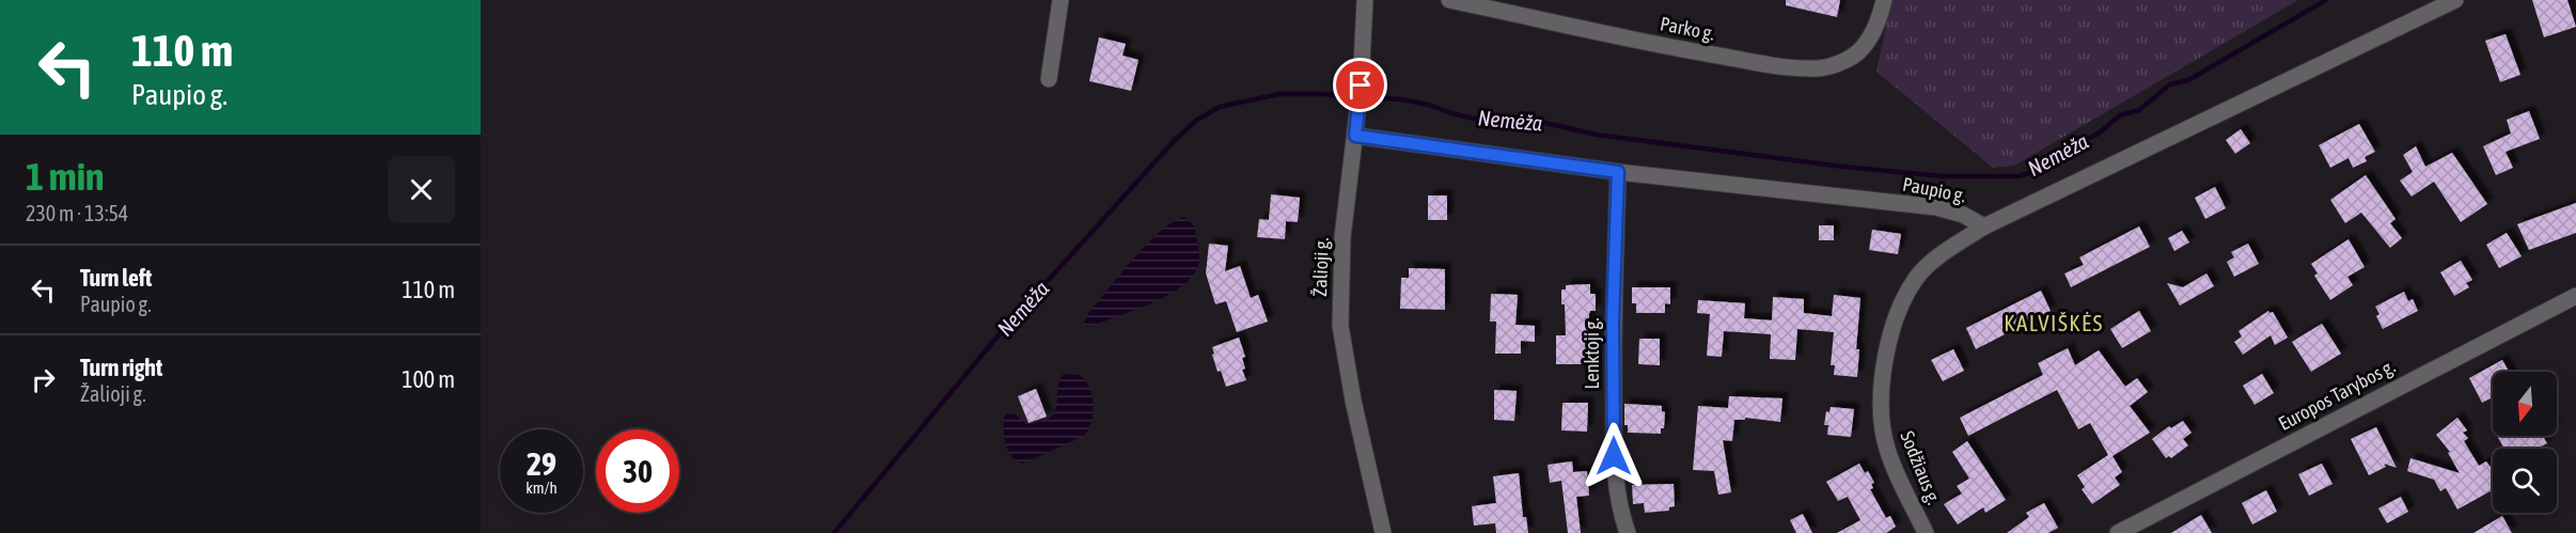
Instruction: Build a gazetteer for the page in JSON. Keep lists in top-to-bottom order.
{
  "streets": {
    "street": [
      "Parko g.",
      "Paupio g.",
      "Žalioji g.",
      "Lenktoji g.",
      "Europos Tarybos g.",
      "Sodžiaus g."
    ]
  },
  "crossings": [
    ["Paupio g.", "Žalioji g."],
    ["Paupio g.", "Lenktoji g."],
    ["Paupio g.", "Sodžiaus g."]
  ],
  "districts": ["KALVIŠKĖS"],
  "water": ["Nemėža"],
  "north": "bottom",
  "page": {
    "turn": ["110 m", "Paupio g."],
    "heading": ["1 min", "230 m · 13:54"],
    "list": [
      {
        "name": "Turn left",
        "note": "Paupio g.",
        "value": "110 m"
      },
      {
        "name": "Turn right",
        "note": "Žalioji g.",
        "value": "100 m"
      }
    ],
    "speed": "29 km/h",
    "limit": "30"
  }
}
